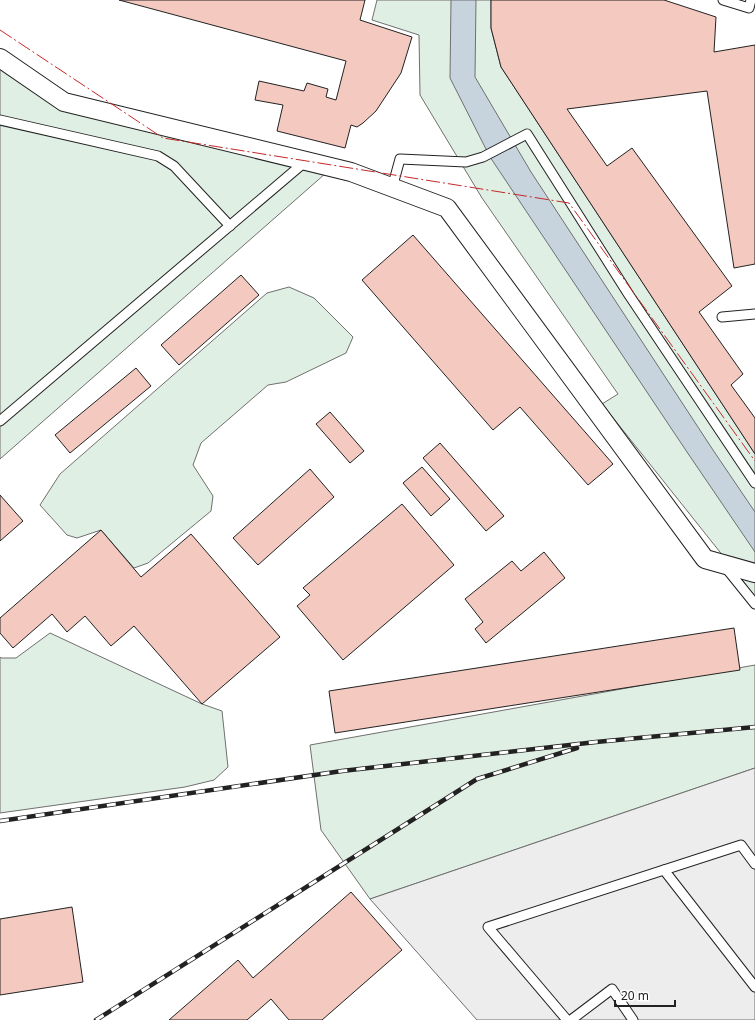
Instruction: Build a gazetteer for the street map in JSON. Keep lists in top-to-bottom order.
{
  "scale_bar": "20 m"
}
